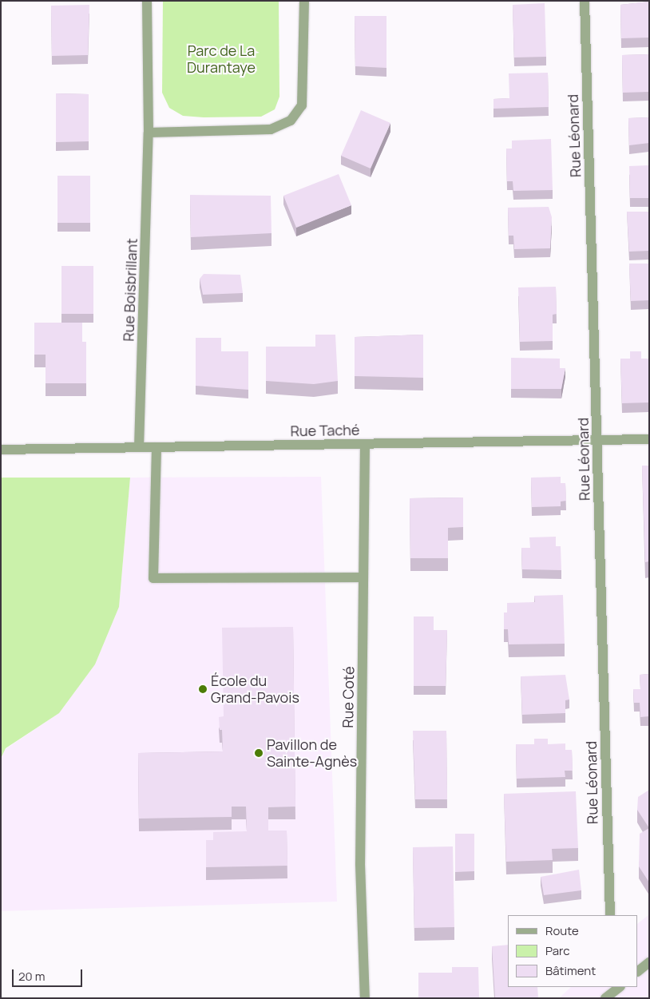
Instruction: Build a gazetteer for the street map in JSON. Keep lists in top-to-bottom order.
{
  "streets": {
    "street": [
      "Rue Léonard",
      "Rue Boisbrillant",
      "Rue Taché",
      "Rue Coté"
    ]
  },
  "crossings": [
    ["Rue Léonard", "Rue Taché"],
    ["Rue Boisbrillant", "Rue Taché"],
    ["Rue Taché", "Rue Coté"]
  ],
  "parks": ["Parc de La Durantaye"],
  "places": ["École du Grand-Pavois", "Pavillon de Sainte-Agnès"],
  "legend": ["Route", "Parc", "Bâtiment"],
  "scale_bar": "20 m"
}
